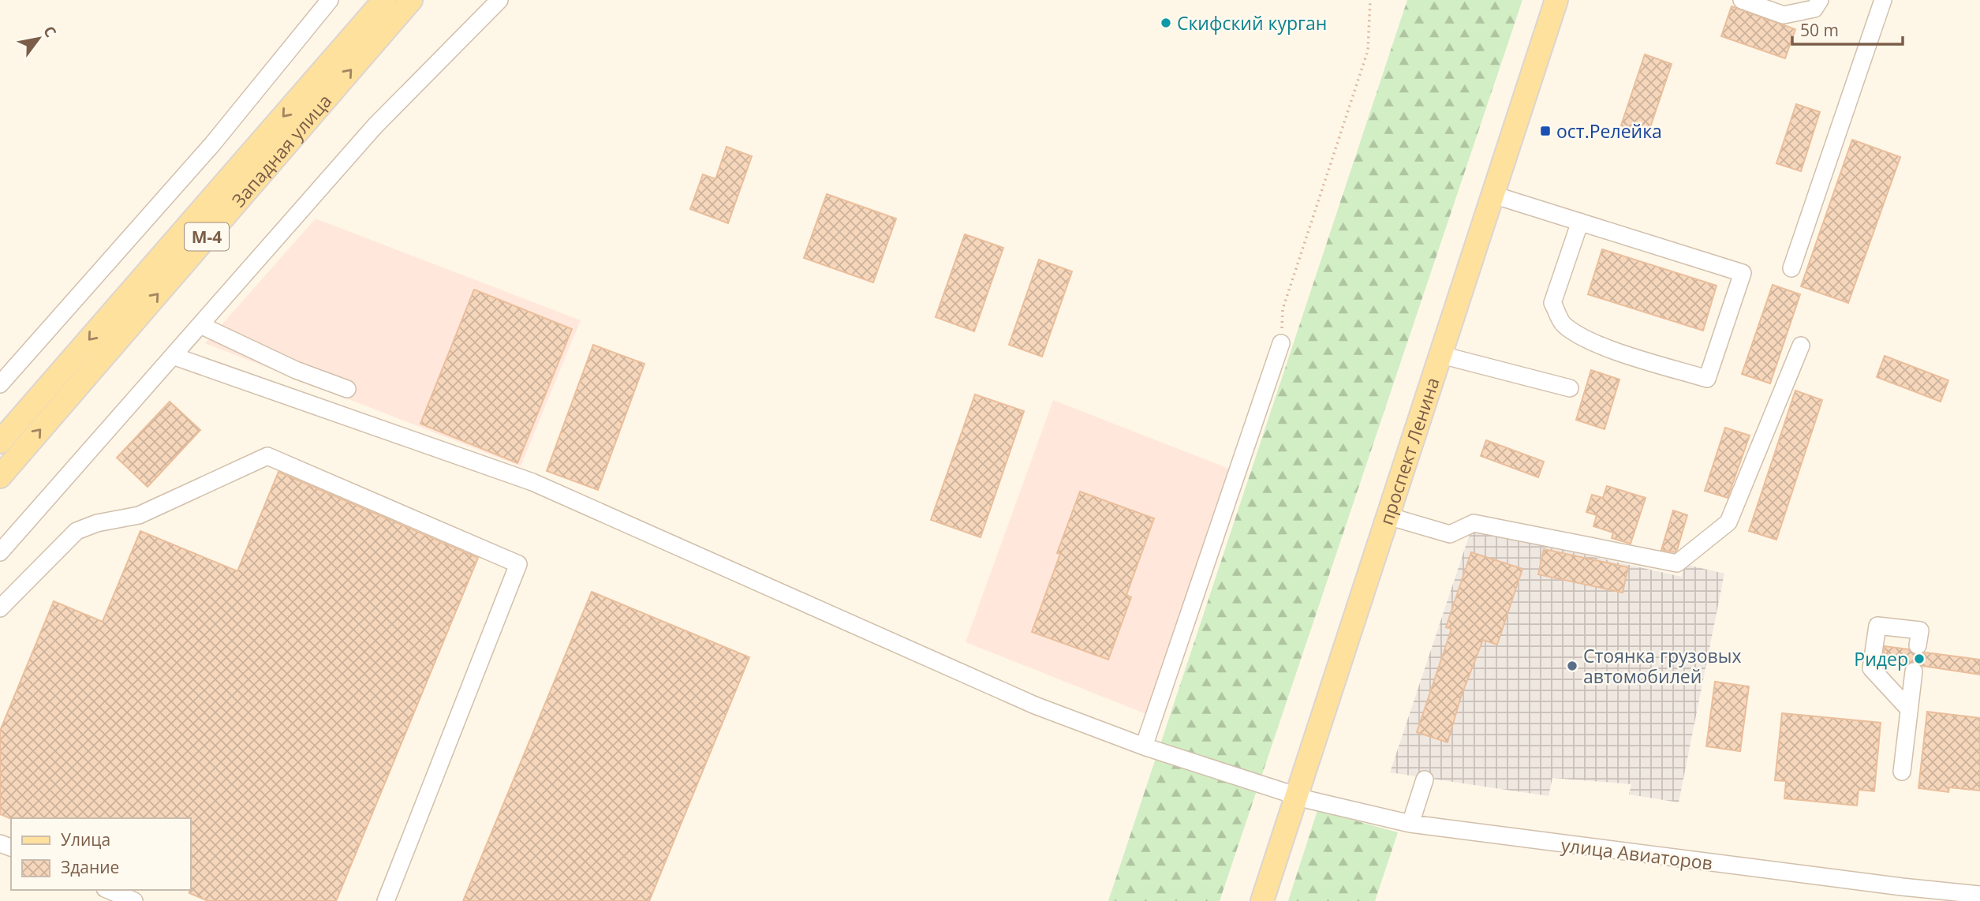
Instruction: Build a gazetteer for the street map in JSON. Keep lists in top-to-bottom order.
{
  "streets": {
    "main road": ["Западная улица", "М-4", "проспект Ленина"],
    "street": ["улица Авиаторов"]
  },
  "crossings": [
    ["проспект Ленина", "улица Авиаторов"]
  ],
  "places": {
    "other": ["Скифский курган", "Ридер", "Стоянка грузовых автомобилей"],
    "transit": ["ост.Релейка"]
  },
  "legend": ["Улица", "Здание"],
  "scale_bar": "50 m",
  "north": "top right"
}
